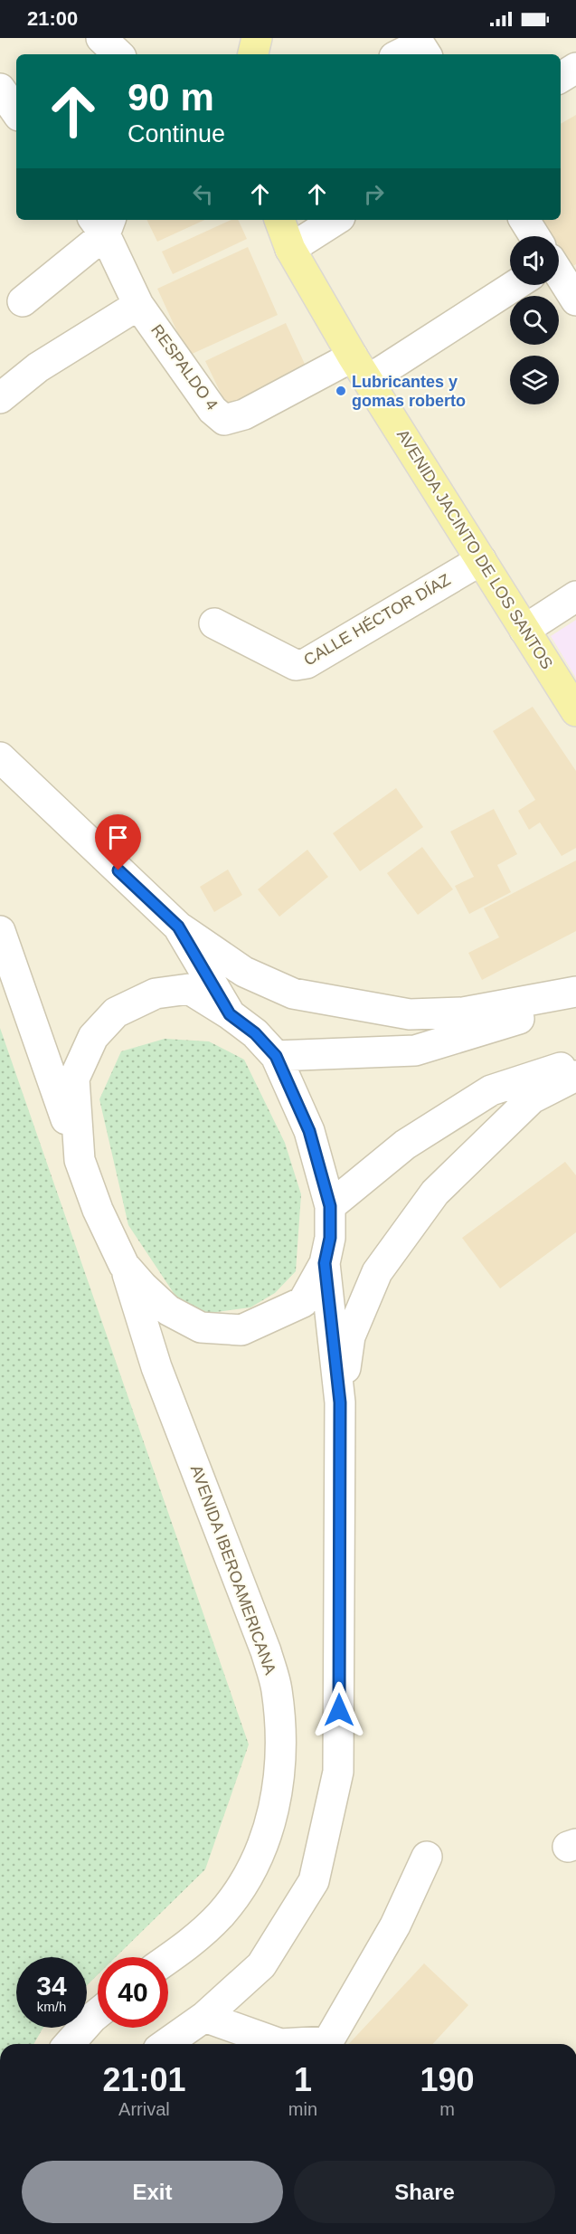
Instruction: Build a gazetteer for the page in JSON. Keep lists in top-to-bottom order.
{
  "streets": {
    "main road": ["AVENIDA JACINTO DE LOS SANTOS"],
    "street": ["RESPALDO 4", "CALLE HÉCTOR DÍAZ", "AVENIDA IBEROAMERICANA"]
  },
  "crossings": [
    ["RESPALDO 4", "AVENIDA JACINTO DE LOS SANTOS"],
    ["AVENIDA JACINTO DE LOS SANTOS", "CALLE HÉCTOR DÍAZ"]
  ],
  "places": ["Lubricantes y gomas roberto"],
  "page": {
    "status": "21:00",
    "turn": ["90 m", "Continue"],
    "speed": "34 km/h",
    "limit": "40",
    "eta": [
      "21:01",
      "Arrival",
      "1",
      "min",
      "190",
      "m"
    ],
    "buttons": ["Exit", "Share"]
  }
}
